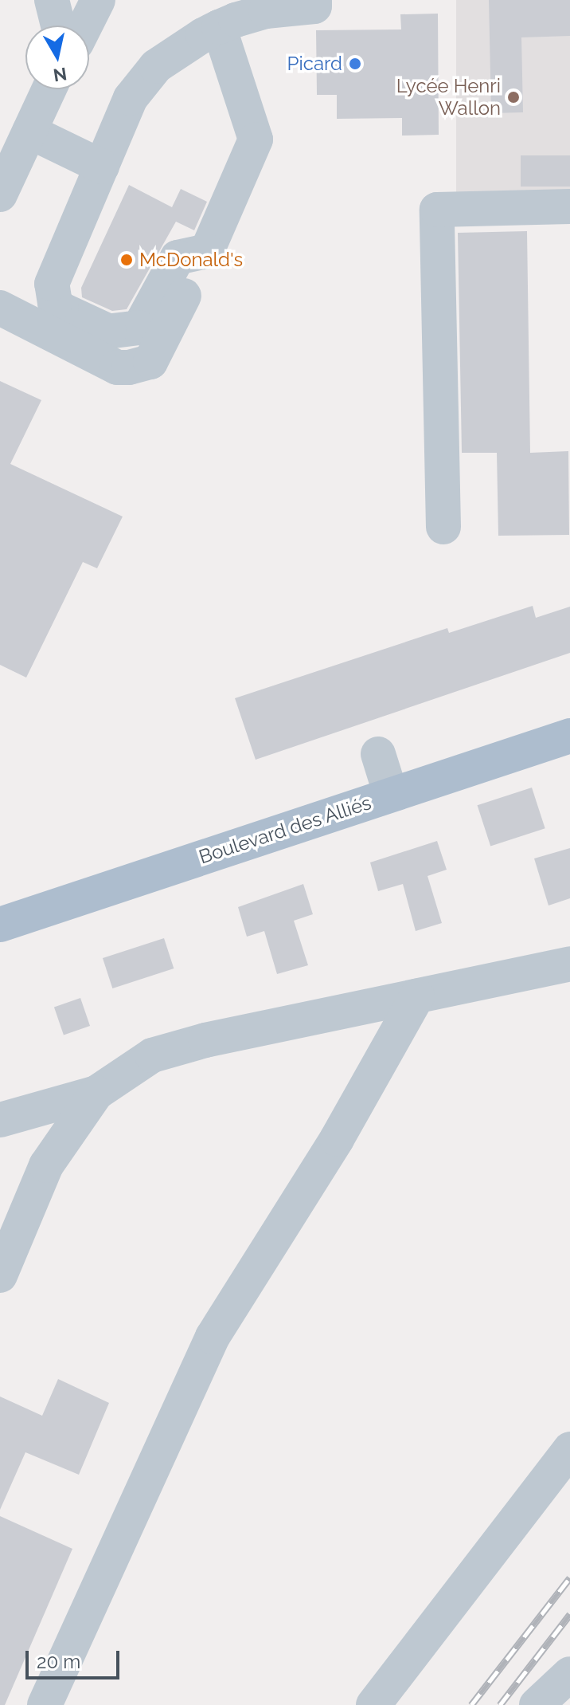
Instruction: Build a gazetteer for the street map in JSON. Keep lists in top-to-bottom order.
{
  "streets": {
    "main road": ["Boulevard des Alliés"]
  },
  "places": ["Picard", "Lycée Henri Wallon", "McDonald's"],
  "scale_bar": "20 m",
  "north": "bottom"
}
